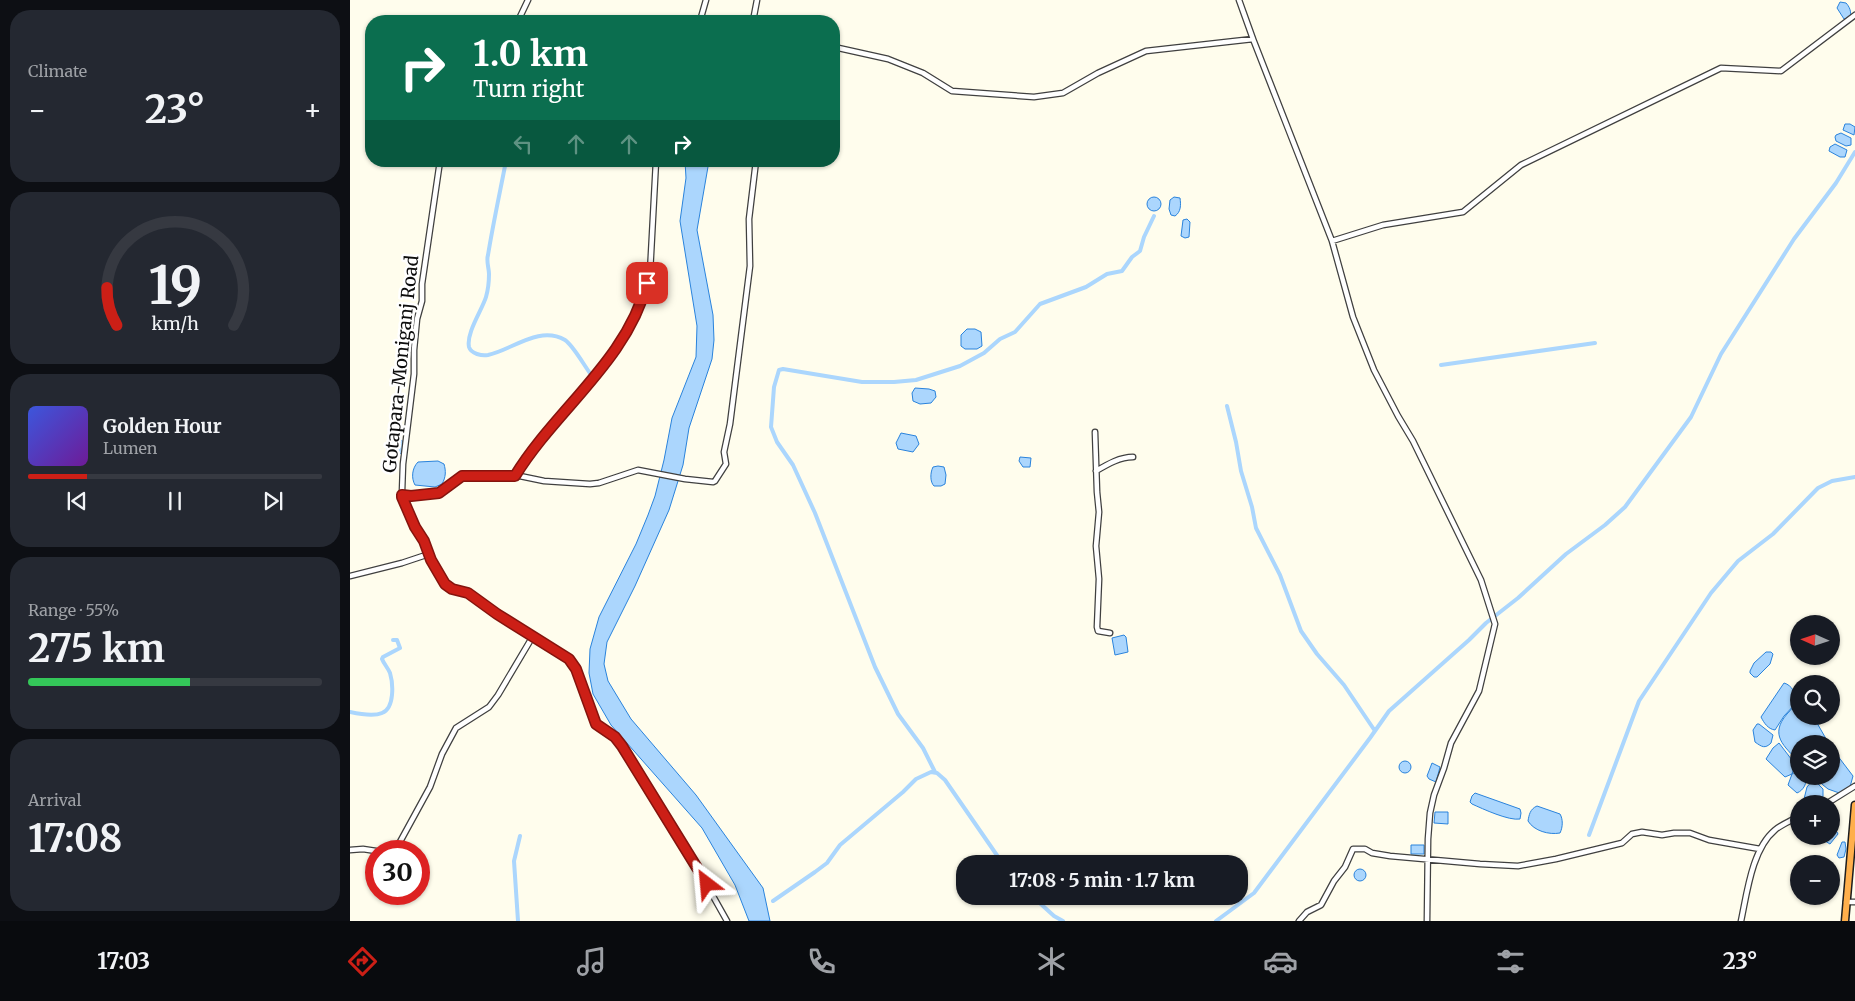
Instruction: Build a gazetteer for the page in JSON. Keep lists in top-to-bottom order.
{
  "streets": {
    "street": ["Gotapara-Moniganj Road"]
  },
  "north": "left",
  "page": {
    "tile": [
      "Climate",
      ["Range · 55%", "275 km"],
      ["Arrival", "17:08"]
    ],
    "turn": ["1.0 km", "Turn right"],
    "heat": ["−", "23°", "+"],
    "song": ["Golden Hour", "Lumen"],
    "map_buttons": ["+", "−"],
    "limit": "30",
    "trip": "17:08 · 5 min · 1.7 km",
    "tabs": ["17:03", "23°"],
    "gauge": ["19", "km/h"]
  }
}
